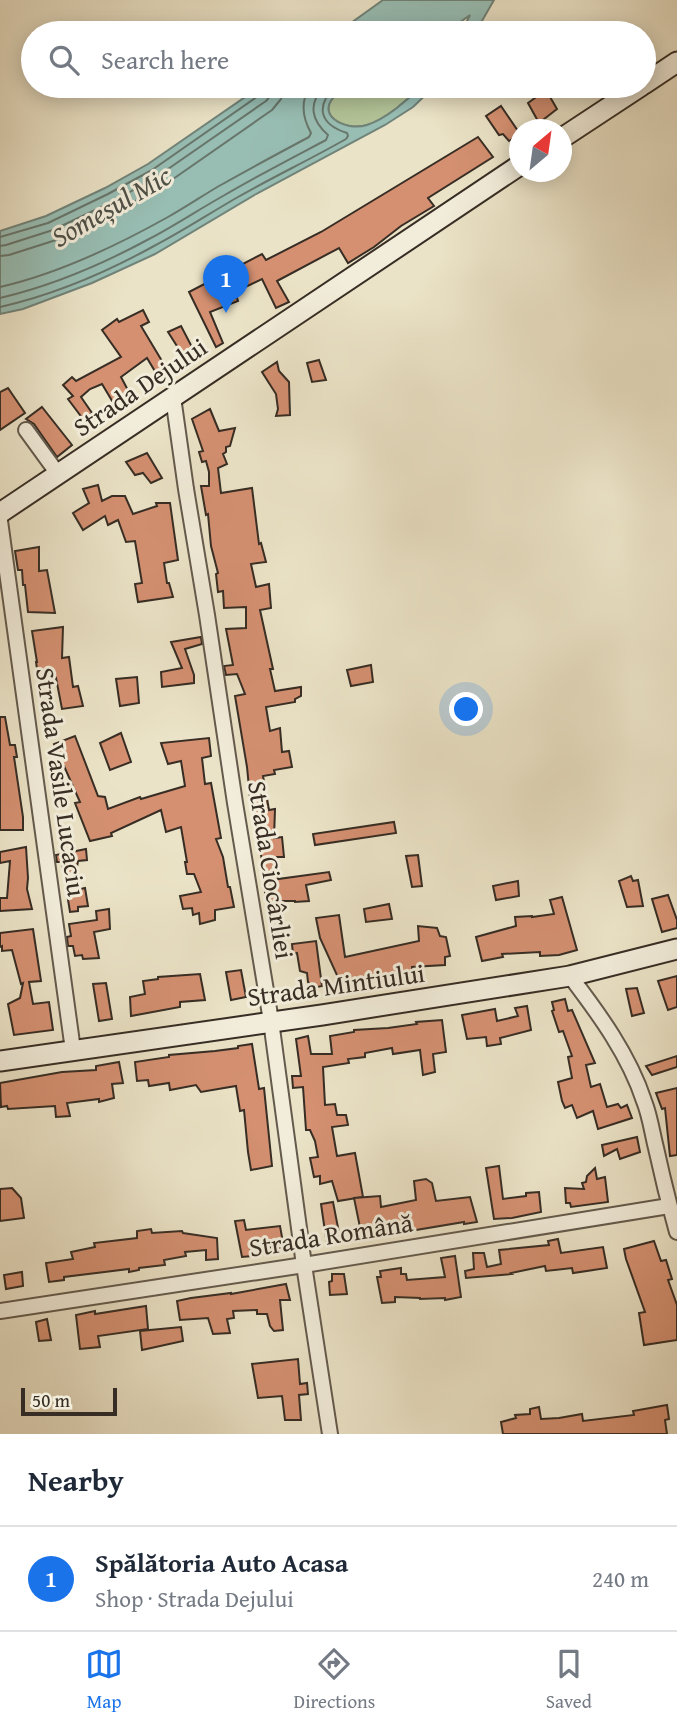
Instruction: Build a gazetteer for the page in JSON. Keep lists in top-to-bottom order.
{
  "streets": {
    "main road": ["Strada Dejului", "Strada Mintiului"],
    "street": ["Strada Vasile Lucaciu", "Strada Ciocârliei", "Strada Română"]
  },
  "crossings": [
    ["Strada Dejului", "Strada Ciocârliei"],
    ["Strada Vasile Lucaciu", "Strada Mintiului"],
    ["Strada Ciocârliei", "Strada Mintiului"],
    ["Strada Ciocârliei", "Strada Română"]
  ],
  "water": ["Someșul Mic"],
  "scale_bar": "50 m",
  "north": "top right",
  "page": {
    "search": "Search here",
    "pins": "1",
    "scale": "50 m",
    "heading": "Nearby",
    "list": [
      {
        "mark": "1",
        "name": "Spălătoria Auto Acasa",
        "note": "Shop · Strada Dejului",
        "value": "240 m"
      }
    ],
    "nav": ["Map", "Directions", "Saved"]
  }
}
